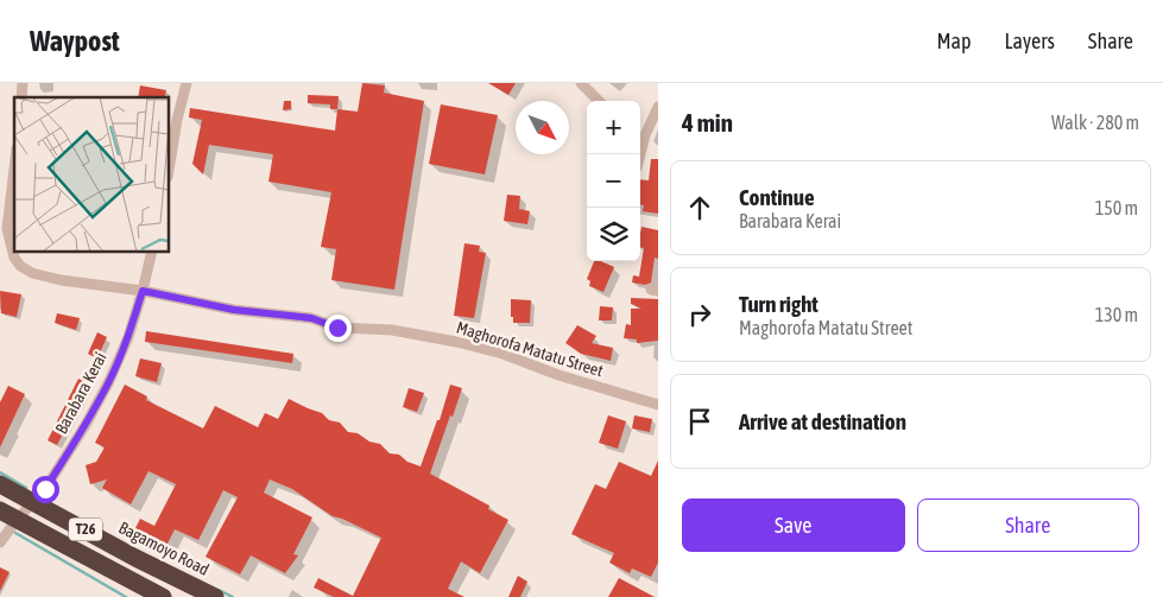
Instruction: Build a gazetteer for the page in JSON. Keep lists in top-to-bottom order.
{
  "streets": {
    "highway": ["T26", "Bagamoyo Road"],
    "street": ["Maghorofa Matatu Street", "Barabara Kerai"]
  },
  "crossings": [
    ["Maghorofa Matatu Street", "Barabara Kerai"],
    ["Barabara Kerai", "T26"],
    ["Barabara Kerai", "Bagamoyo Road"]
  ],
  "north": "bottom right",
  "page": {
    "header": "Waypost",
    "nav": ["Map", "Layers", "Share"],
    "heading": ["4 min", "Walk · 280 m"],
    "map_buttons": ["+", "−"],
    "list": [
      ["Continue", "Barabara Kerai", "150 m"],
      ["Turn right", "Maghorofa Matatu Street", "130 m"],
      "Arrive at destination"
    ],
    "buttons": ["Save", "Share"]
  }
}
